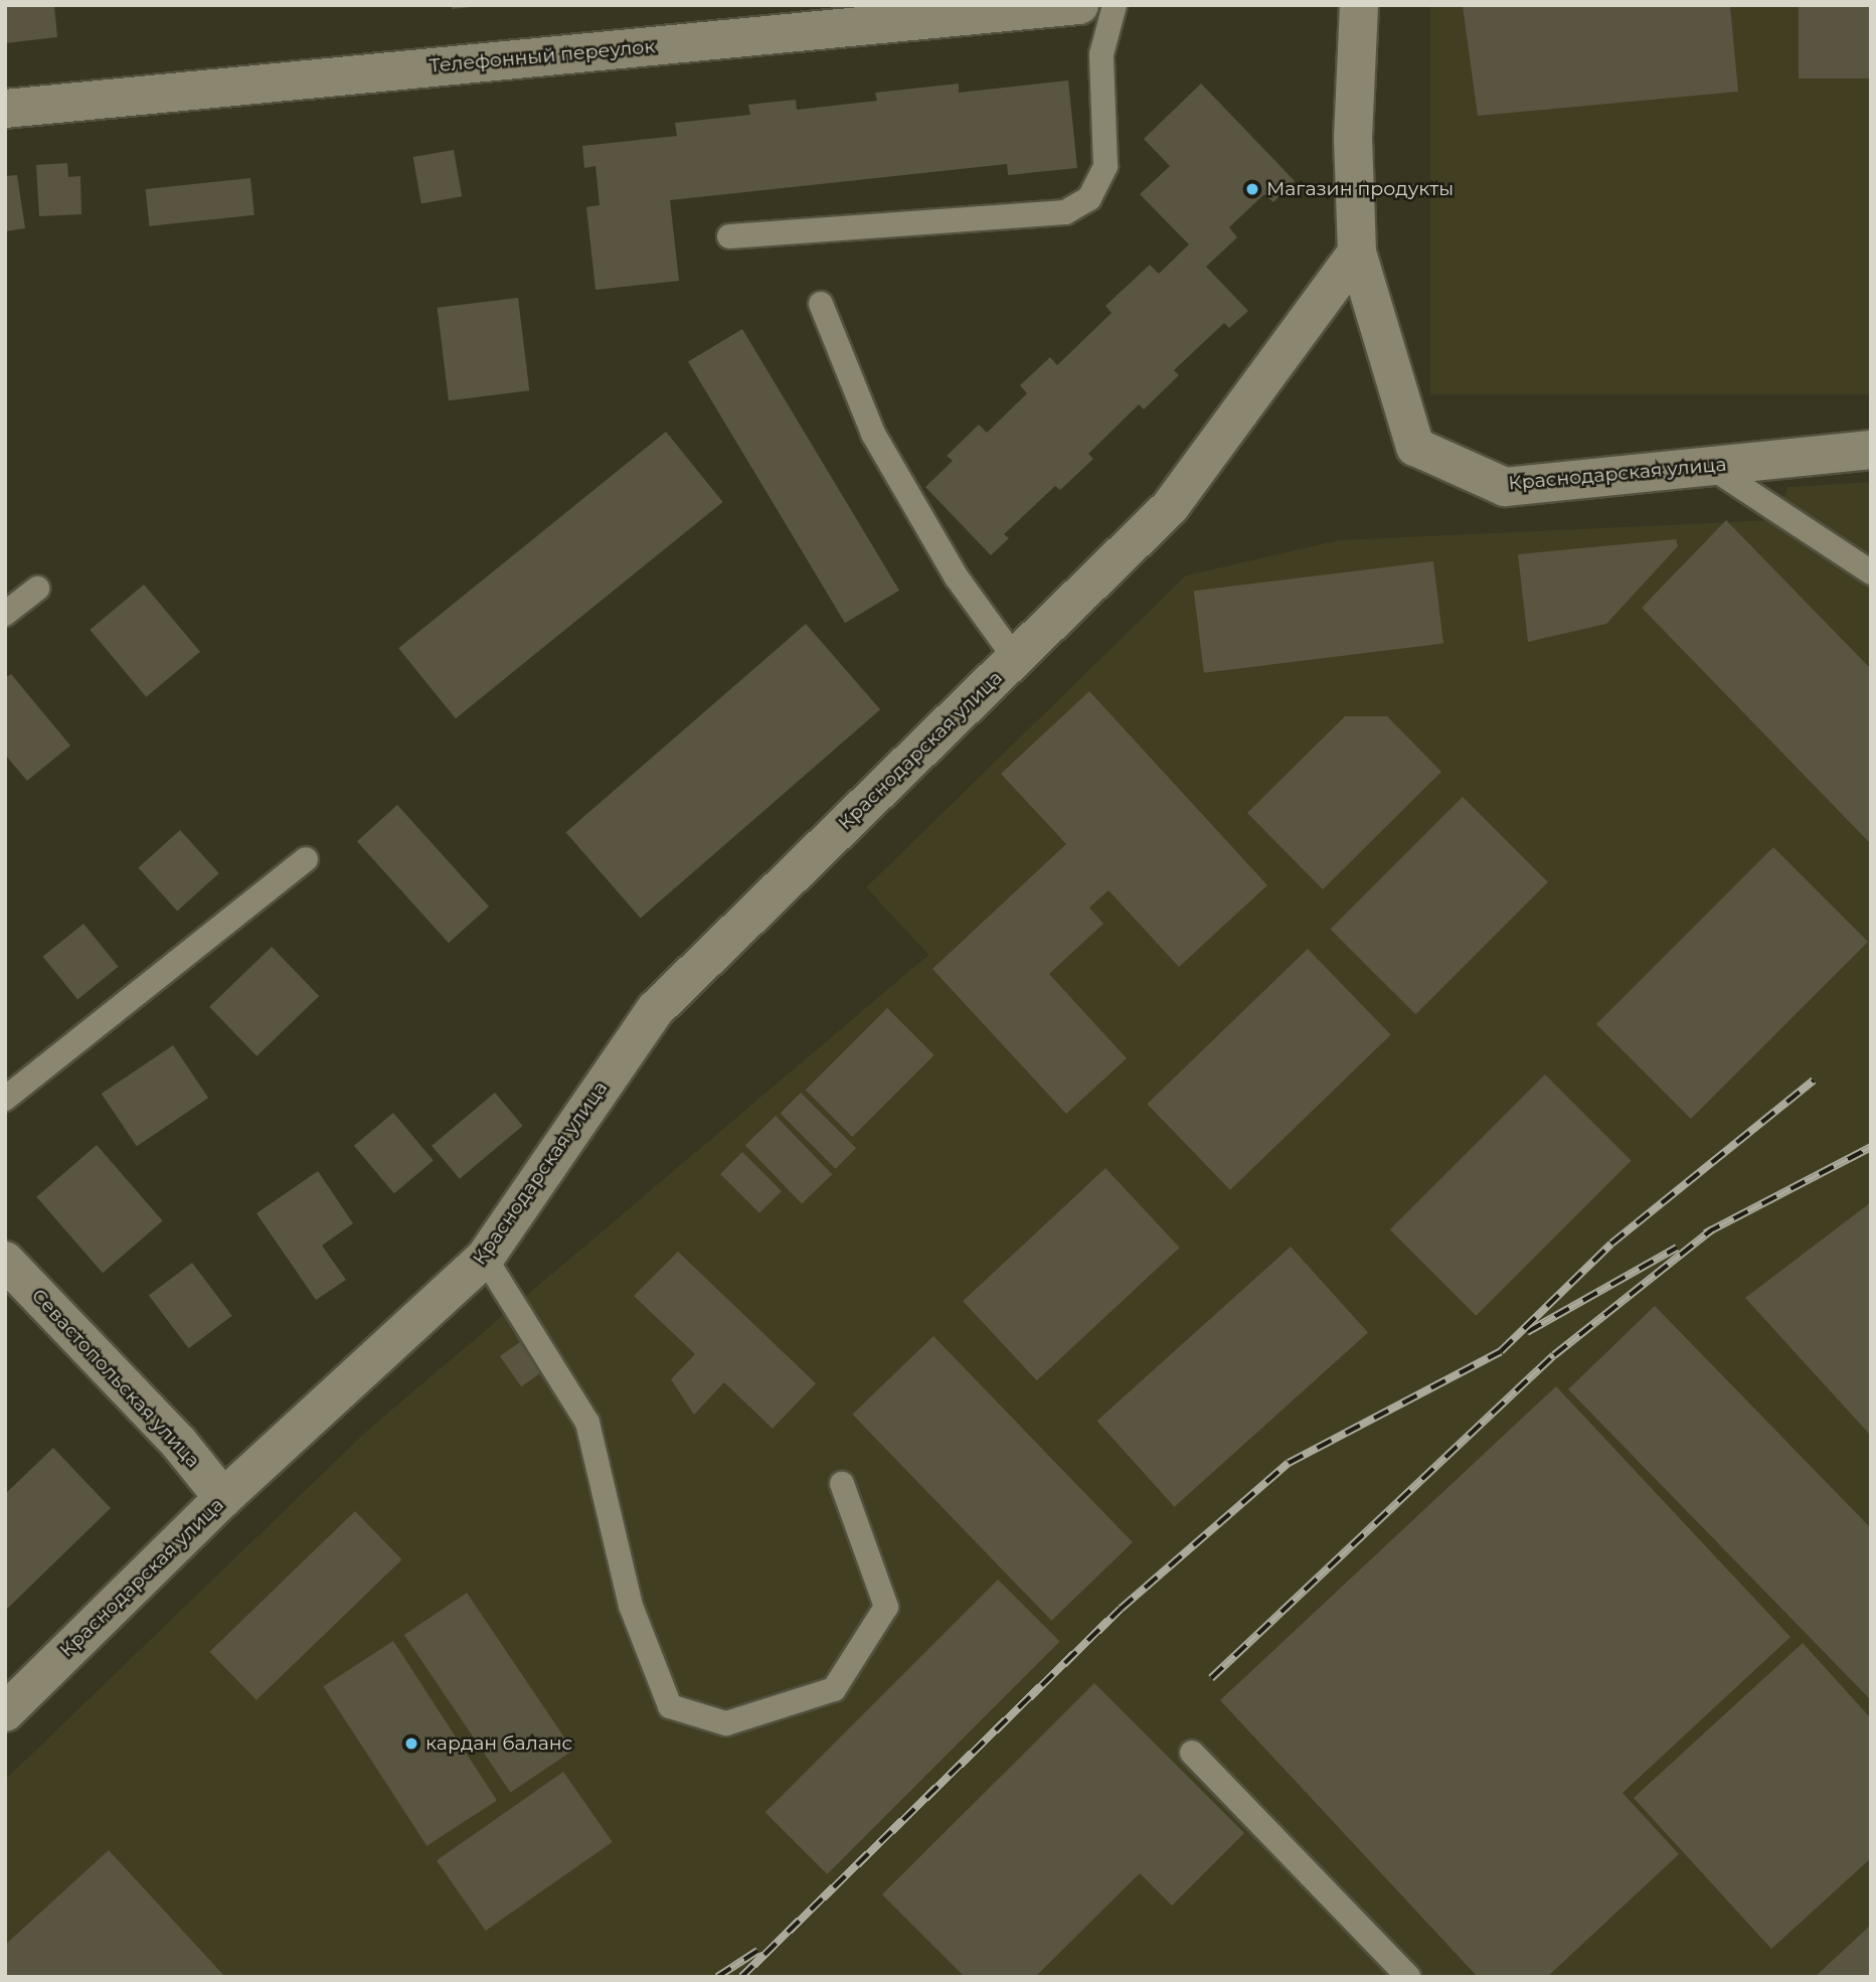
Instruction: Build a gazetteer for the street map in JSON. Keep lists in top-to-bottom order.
{
  "streets": {
    "street": ["Телефонный переулок", "Краснодарская улица", "Севастопольская улица"]
  },
  "crossings": [
    ["Краснодарская улица", "Севастопольская улица"]
  ],
  "places": ["Магазин продукты", "кардан баланс"]
}
